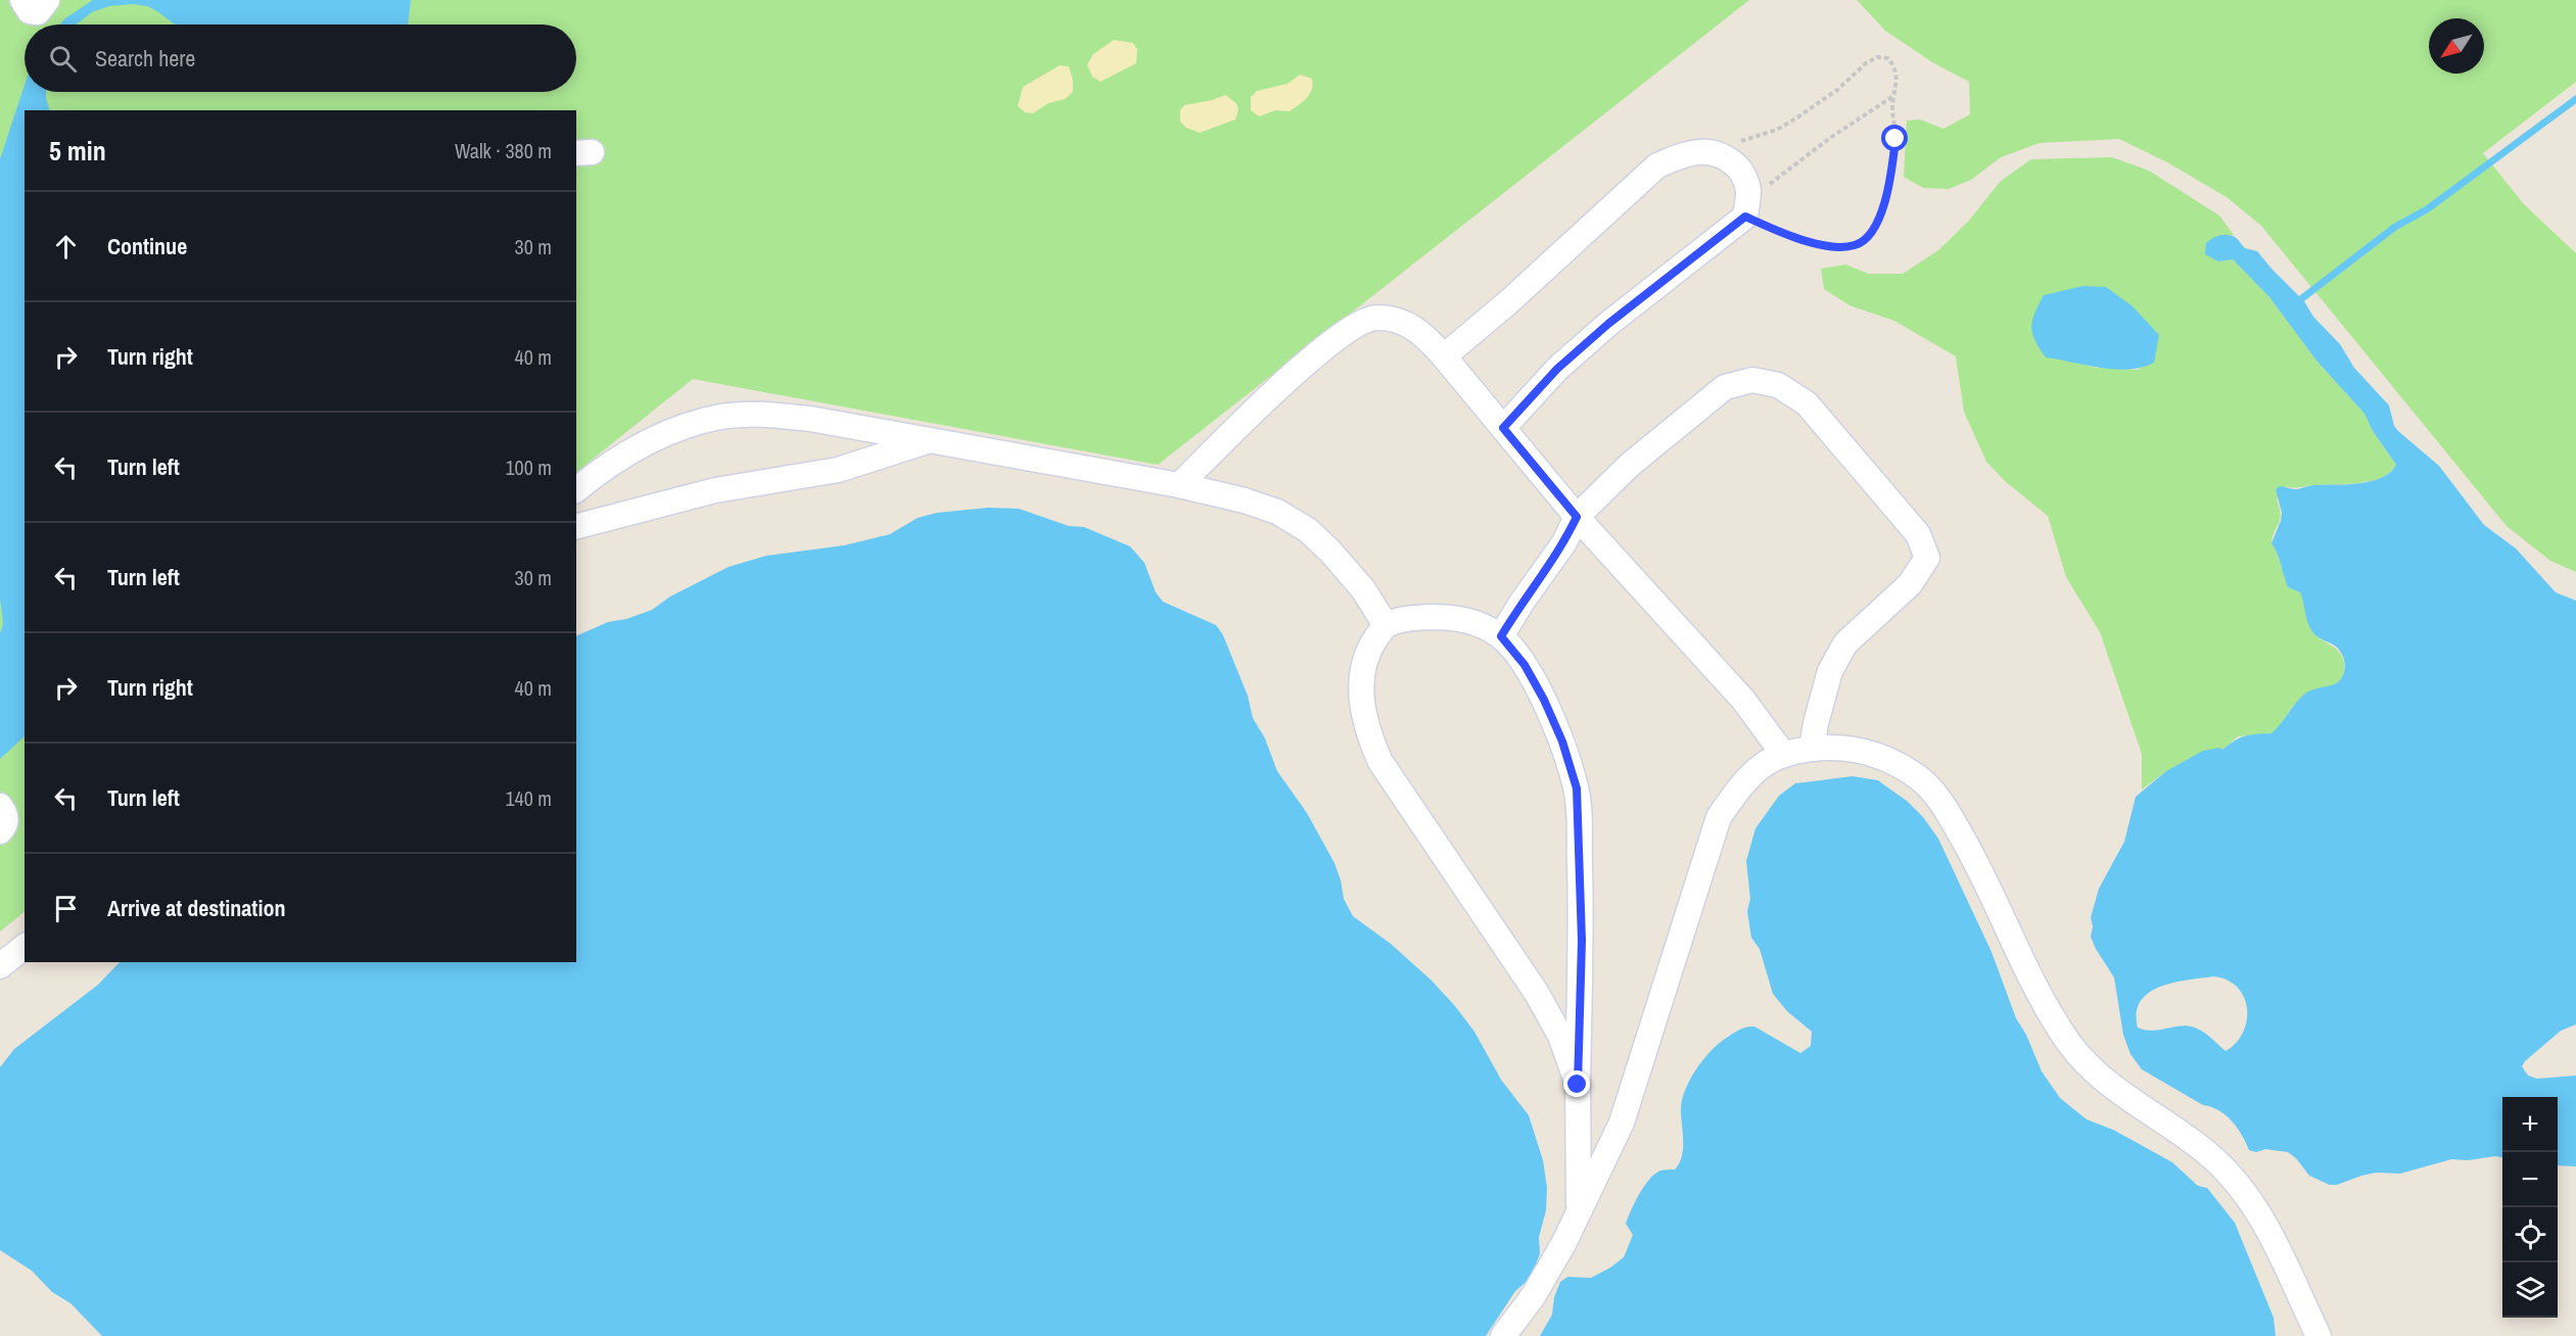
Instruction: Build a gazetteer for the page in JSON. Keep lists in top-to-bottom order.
{
  "north": "bottom left",
  "page": {
    "search": "Search here",
    "heading": ["5 min", "Walk · 380 m"],
    "list": [
      ["Continue", "30 m"],
      ["Turn right", "40 m"],
      ["Turn left", "100 m"],
      ["Turn left", "30 m"],
      ["Turn right", "40 m"],
      ["Turn left", "140 m"],
      "Arrive at destination"
    ],
    "map_buttons": ["+", "−"]
  }
}
